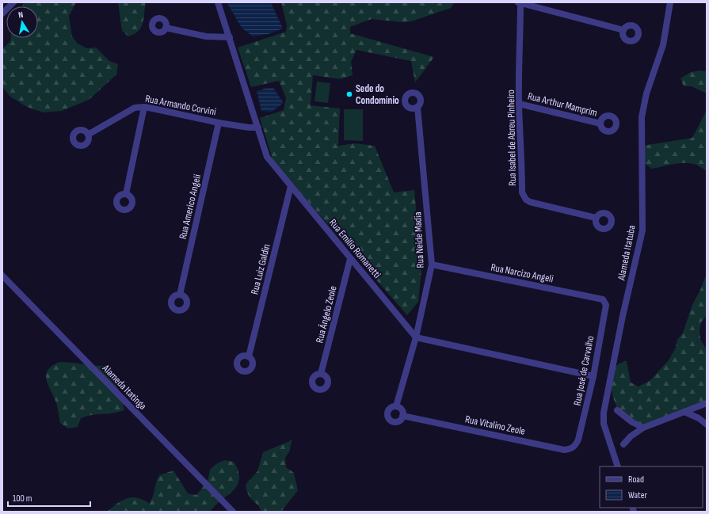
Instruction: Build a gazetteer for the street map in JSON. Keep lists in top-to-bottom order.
{
  "streets": {
    "street": [
      "Rua Arthur Mamprim",
      "Rua Armando Corvini",
      "Rua Isabel de Abreu Pinheiro",
      "Rua Americo Angeli",
      "Rua Neide Madia",
      "Rua Emilio Romanetti",
      "Alameda Itatuba",
      "Rua Luiz Galdin",
      "Rua Narcizo Angeli",
      "Rua Ângelo Zeole",
      "Rua José de Carvalho",
      "Alameda Itatinga",
      "Rua Vitalino Zeole"
    ]
  },
  "crossings": [
    ["Rua Arthur Mamprim", "Rua Isabel de Abreu Pinheiro"],
    ["Rua Armando Corvini", "Rua Americo Angeli"],
    ["Rua Armando Corvini", "Rua Emilio Romanetti"],
    ["Rua Neide Madia", "Rua Emilio Romanetti"],
    ["Rua Neide Madia", "Rua Narcizo Angeli"],
    ["Rua Neide Madia", "Rua Vitalino Zeole"],
    ["Rua Emilio Romanetti", "Rua Luiz Galdin"],
    ["Rua Emilio Romanetti", "Rua Ângelo Zeole"],
    ["Rua Narcizo Angeli", "Rua José de Carvalho"],
    ["Rua José de Carvalho", "Rua Vitalino Zeole"]
  ],
  "places": ["Sede do Condomínio"],
  "legend": ["Road", "Water"],
  "scale_bar": "100 m",
  "north": "top"
}
